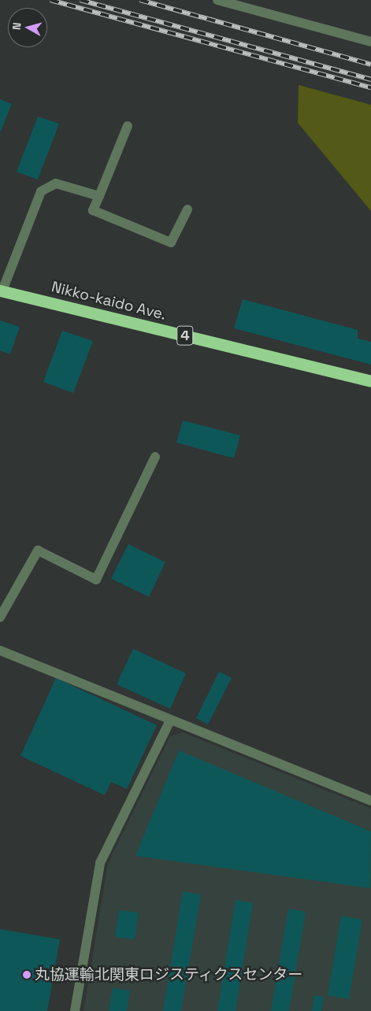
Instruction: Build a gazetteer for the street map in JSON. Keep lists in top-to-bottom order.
{
  "streets": {
    "highway": ["Nikko-kaido Ave.", "4"]
  },
  "places": ["丸協運輸北関東ロジスティクスセンター"],
  "north": "left"
}
